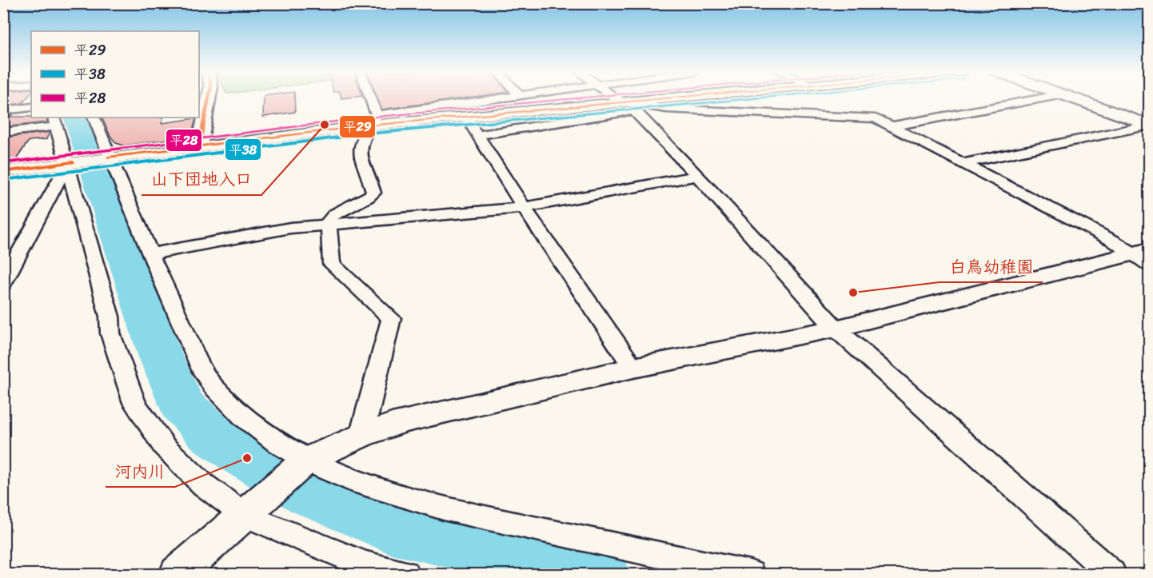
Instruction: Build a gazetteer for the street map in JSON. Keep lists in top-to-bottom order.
{
  "places": ["山下団地入口", "白鳥幼稚園", "河内川"],
  "lines": ["transit line 平29", "transit line 平38", "transit line 平28"],
  "legend": ["平29", "平38", "平28"]
}
